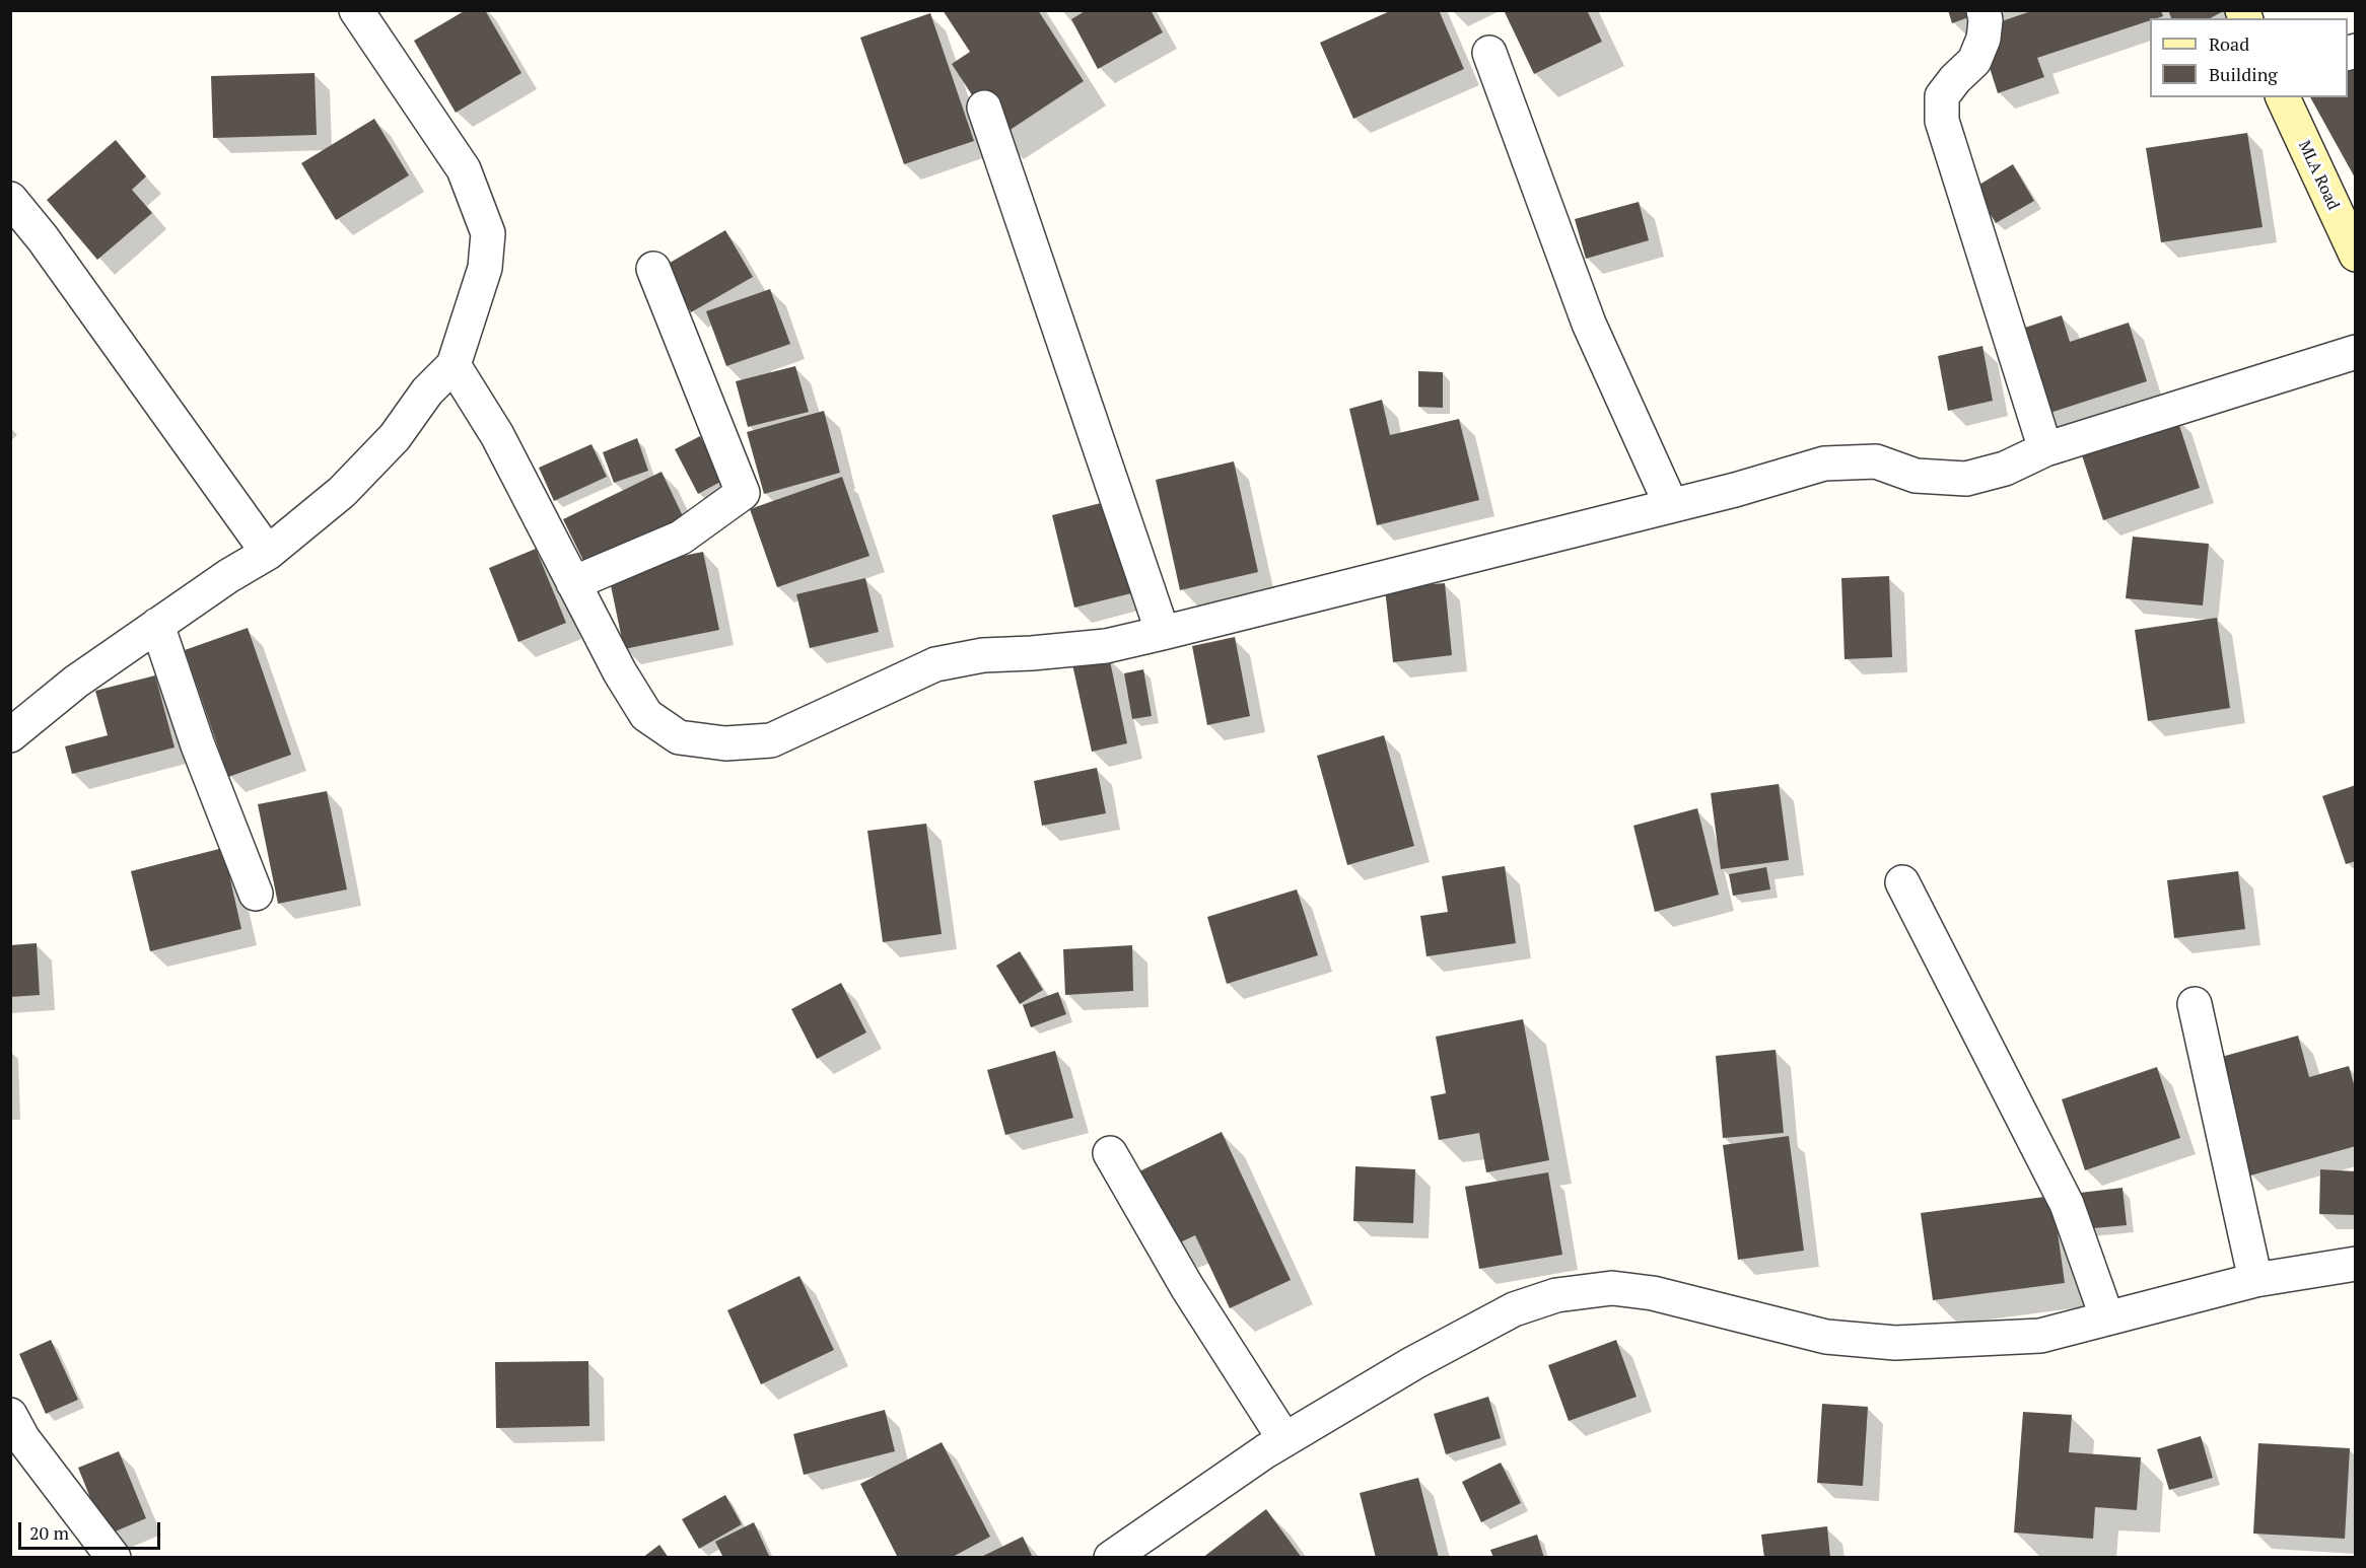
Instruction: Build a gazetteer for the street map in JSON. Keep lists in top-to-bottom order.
{
  "streets": {
    "street": ["MLA Road"]
  },
  "legend": ["Road", "Building"],
  "scale_bar": "20 m"
}
